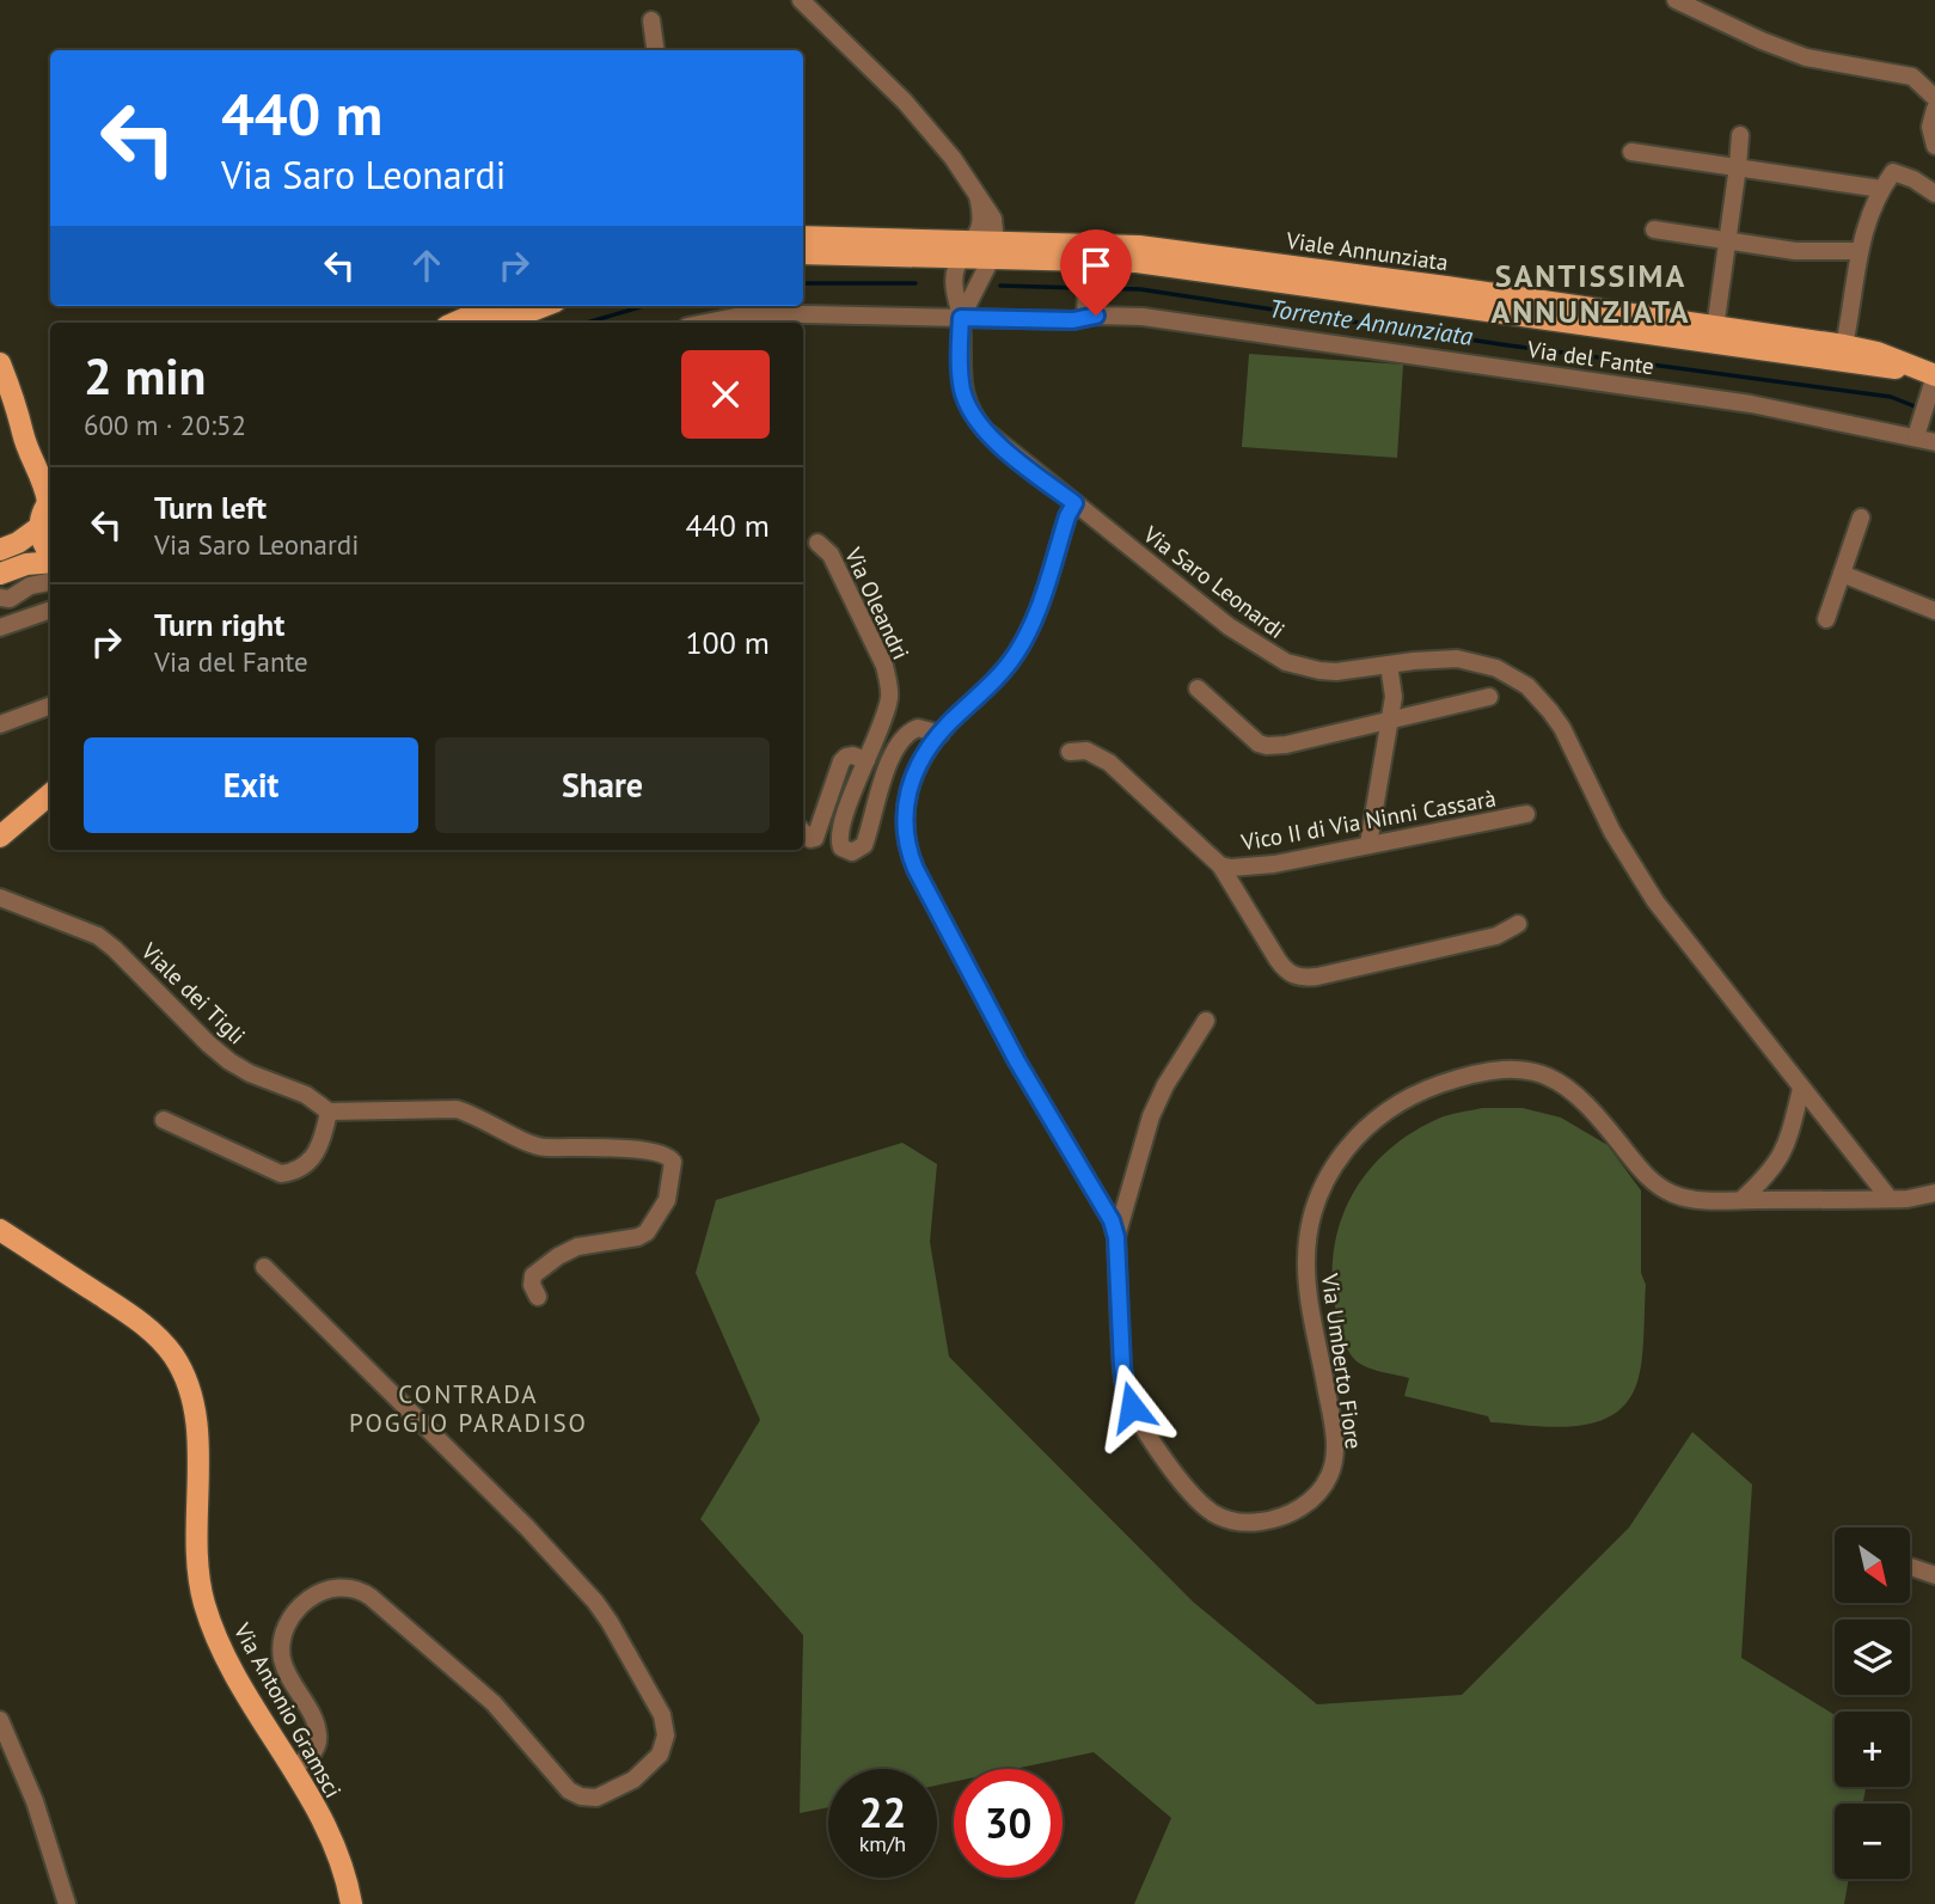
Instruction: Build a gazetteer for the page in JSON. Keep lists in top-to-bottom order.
{
  "streets": {
    "main road": ["Viale Annunziata", "Via Antonio Gramsci"],
    "street": [
      "Via del Fante",
      "Via Saro Leonardi",
      "Via Oleandri",
      "Vico II di Via Ninni Cassarà",
      "Viale dei Tigli",
      "Via Umberto Fiore"
    ]
  },
  "crossings": [
    ["Viale Annunziata", "Via Saro Leonardi"],
    ["Via del Fante", "Via Saro Leonardi"],
    ["Via Saro Leonardi", "Via Umberto Fiore"],
    ["Via Oleandri", "Via Umberto Fiore"]
  ],
  "districts": ["SANTISSIMA ANNUNZIATA", "CONTRADA POGGIO PARADISO"],
  "water": ["Torrente Annunziata"],
  "north": "bottom right",
  "page": {
    "turn": ["440 m", "Via Saro Leonardi"],
    "heading": ["2 min", "600 m · 20:52"],
    "list": [
      {
        "name": "Turn left",
        "note": "Via Saro Leonardi",
        "value": "440 m"
      },
      {
        "name": "Turn right",
        "note": "Via del Fante",
        "value": "100 m"
      }
    ],
    "buttons": ["Exit", "Share"],
    "map_buttons": ["+", "−"],
    "speed": "22 km/h",
    "limit": "30"
  }
}
